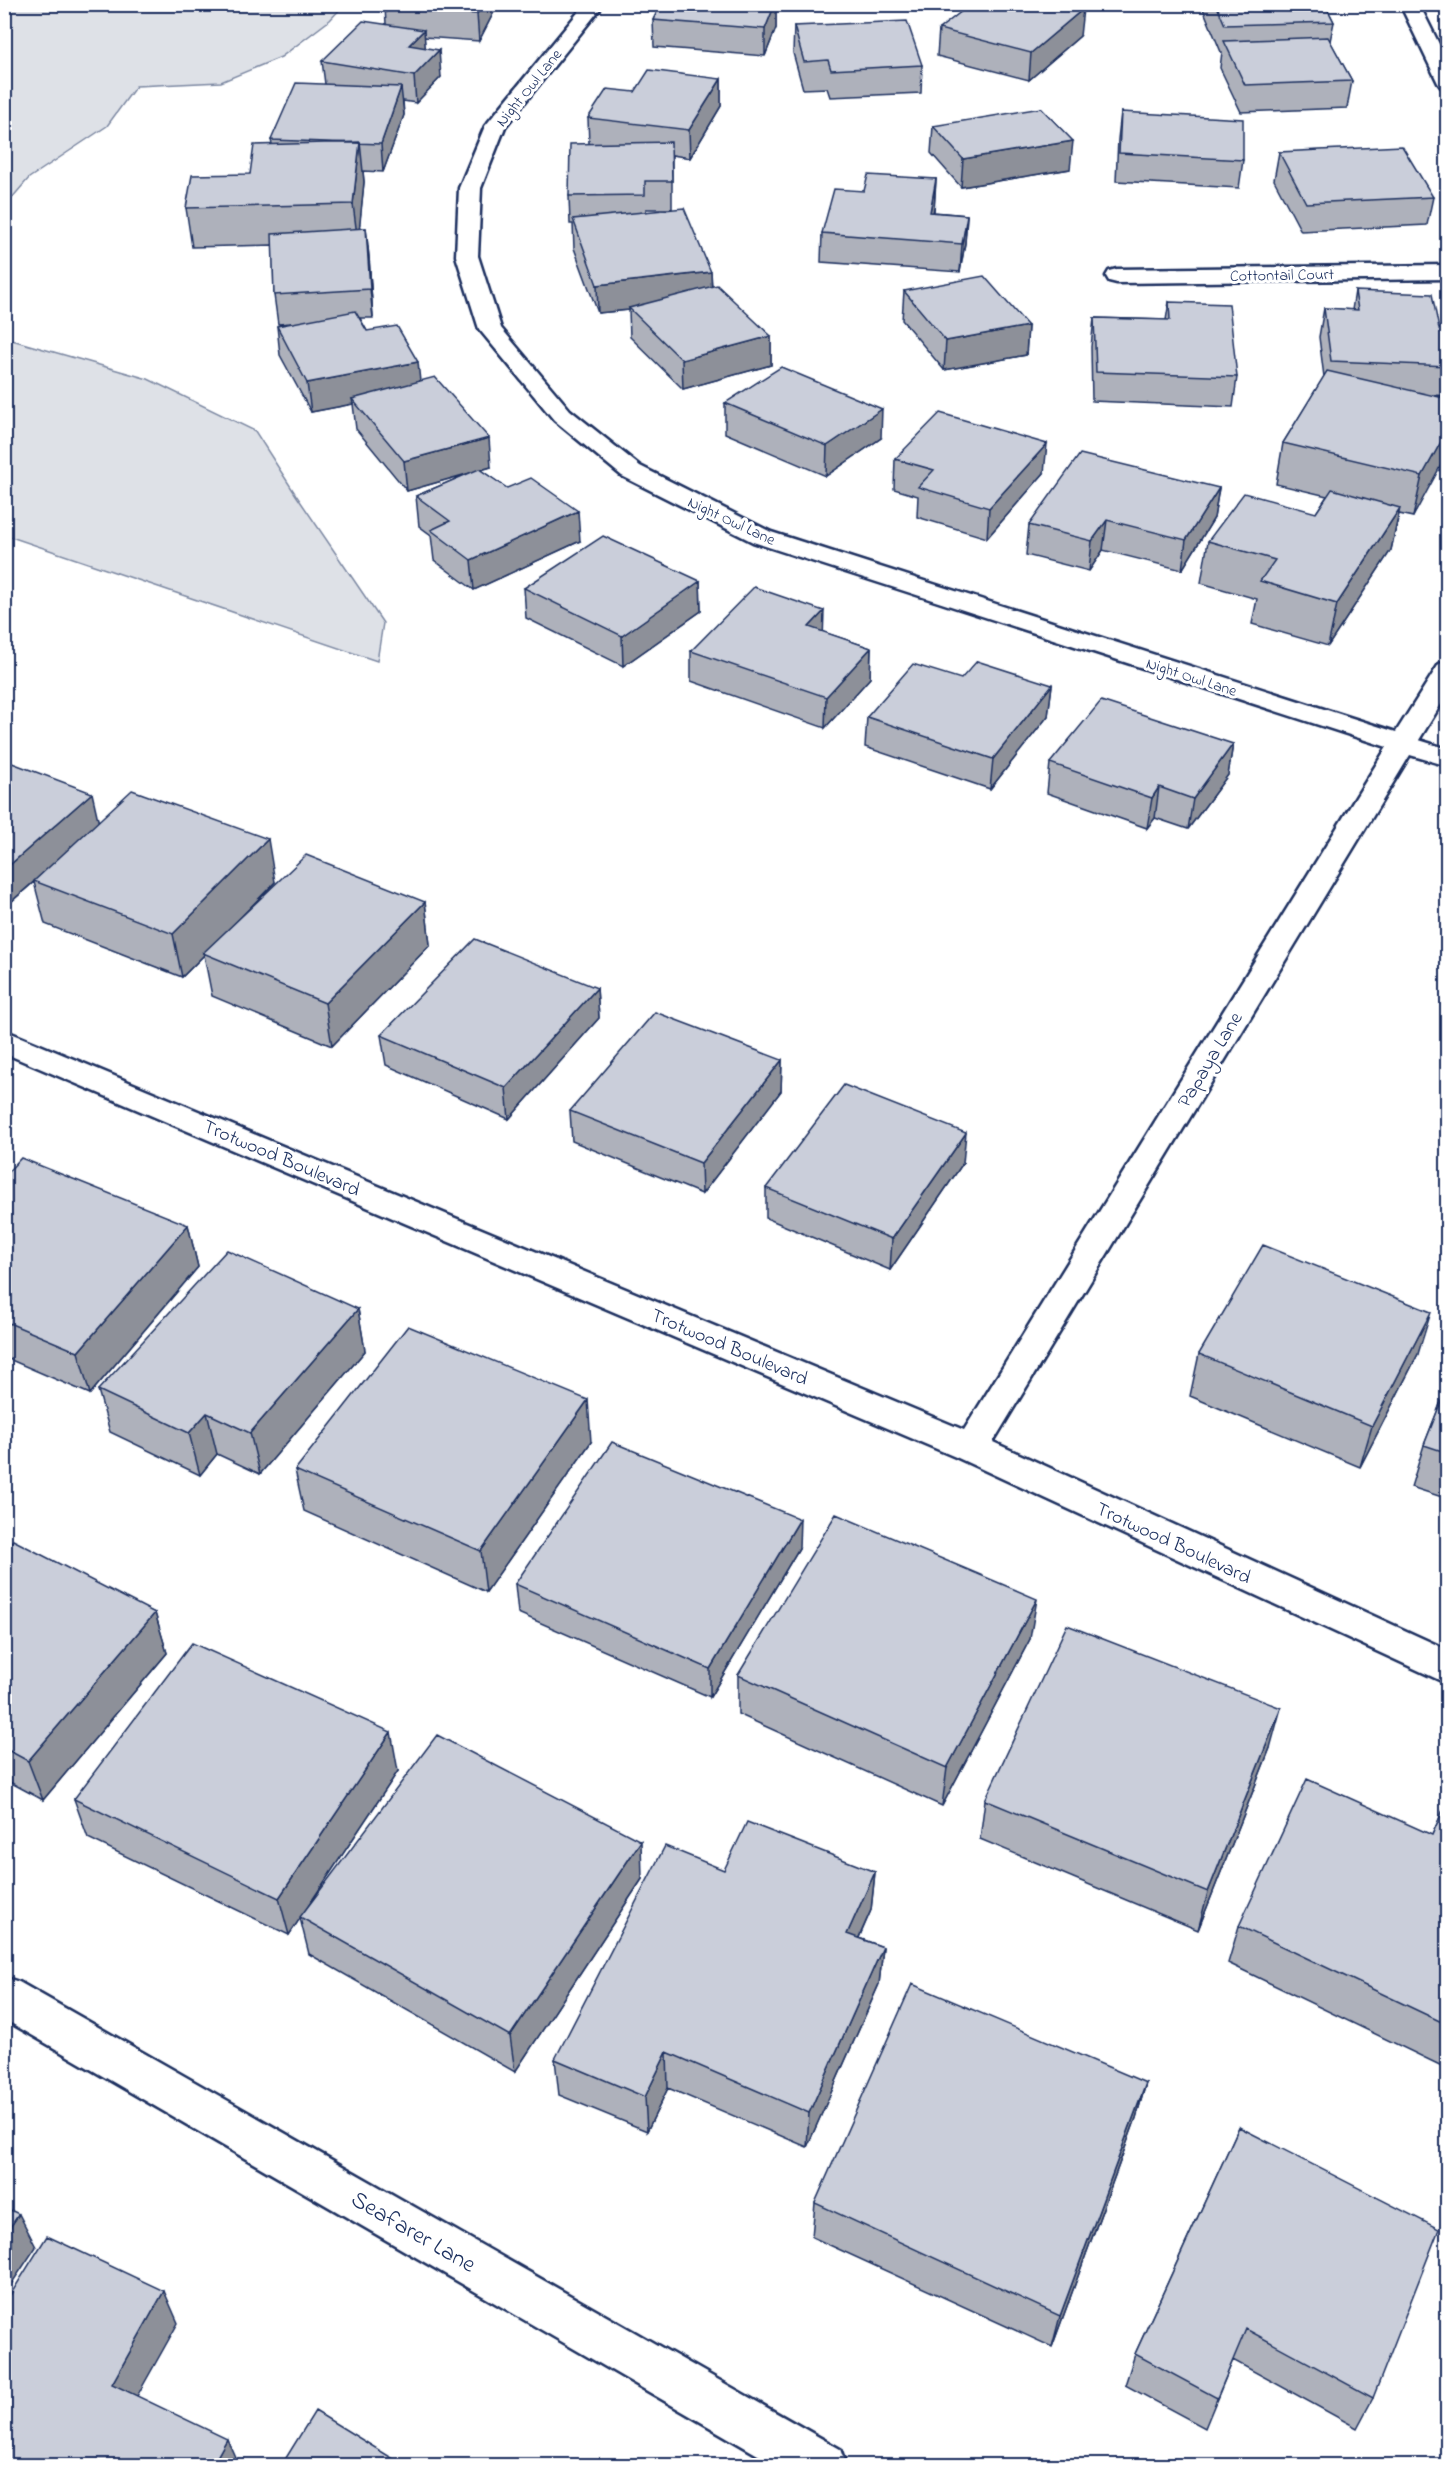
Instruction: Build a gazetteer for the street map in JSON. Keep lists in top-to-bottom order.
{
  "streets": {
    "street": [
      "Night Owl Lane",
      "Cottontail Court",
      "Papaya Lane",
      "Trotwood Boulevard",
      "Seafarer Lane"
    ]
  },
  "crossings": [
    ["Night Owl Lane", "Papaya Lane"],
    ["Papaya Lane", "Trotwood Boulevard"]
  ]
}
